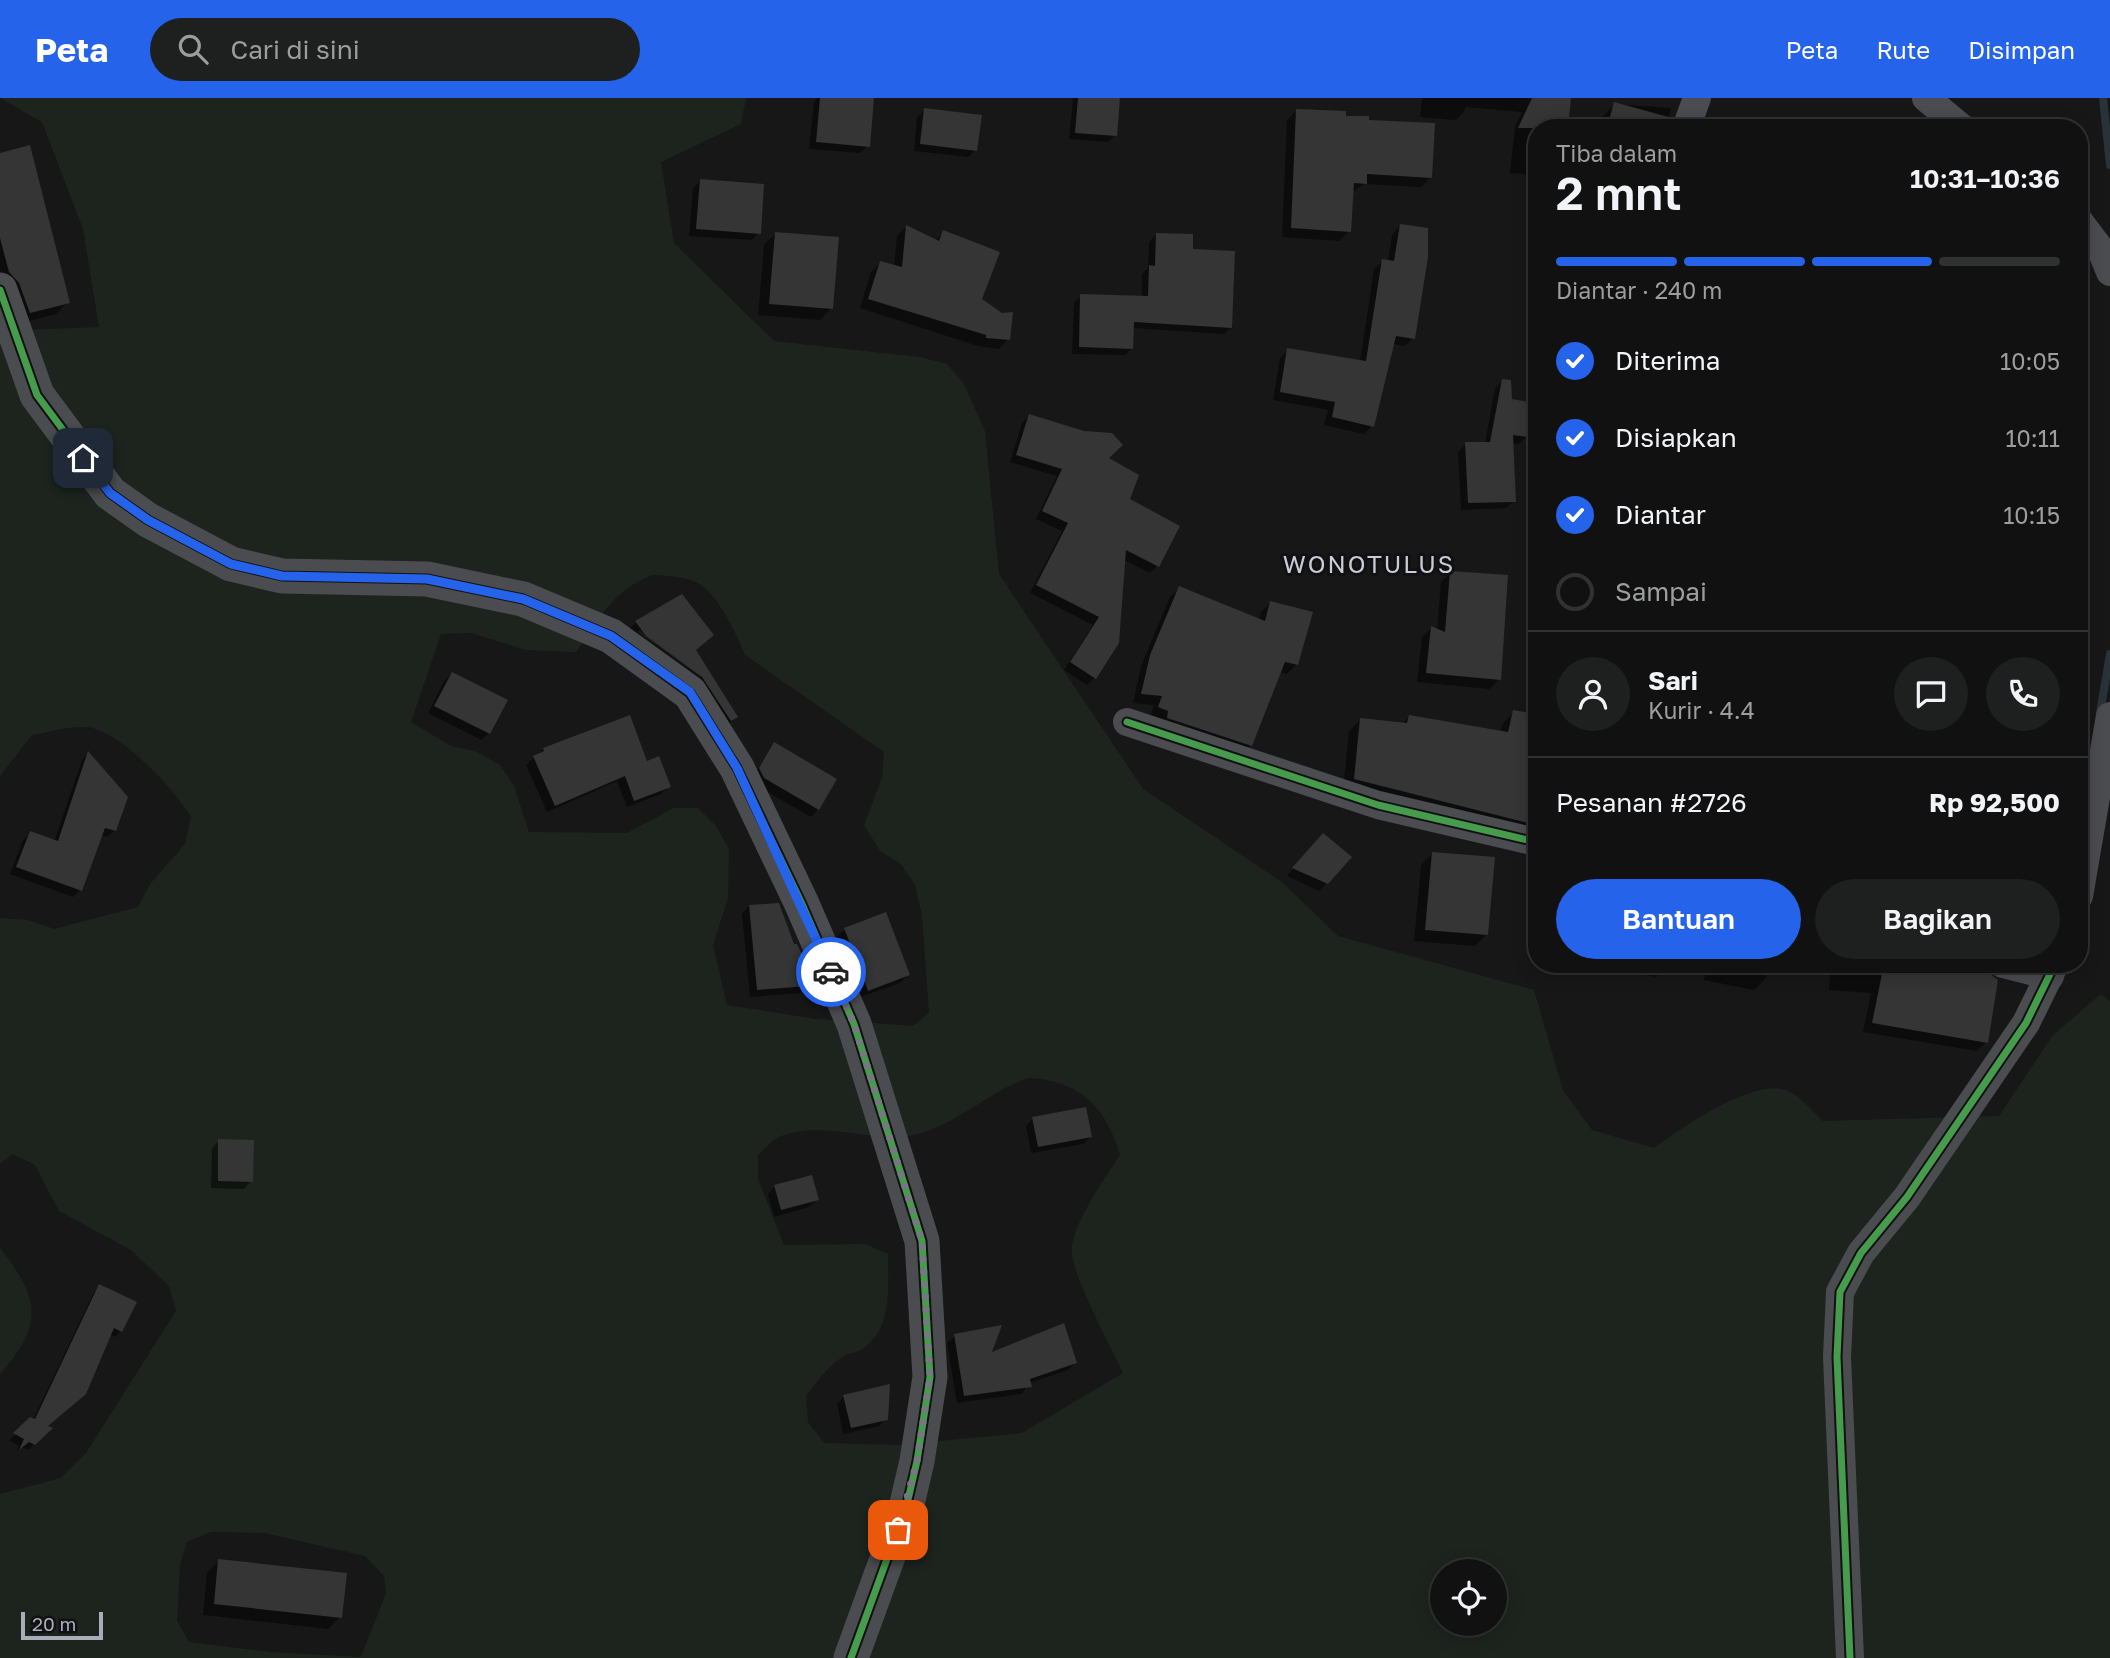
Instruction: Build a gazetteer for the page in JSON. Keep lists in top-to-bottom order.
{
  "districts": ["WONOTULUS"],
  "scale_bar": "20 m",
  "page": {
    "header": "Peta",
    "search": "Cari di sini",
    "nav": ["Peta", "Rute", "Disimpan"],
    "heading": ["2 mnt", "Tiba dalam", "10:31–10:36"],
    "panel": [
      "Sari",
      "Kurir · 4.4",
      "Pesanan #2726",
      "Rp 92,500"
    ],
    "bar": "Diantar · 240 m",
    "list": [
      ["Diterima", "10:05"],
      ["Disiapkan", "10:11"],
      ["Diantar", "10:15"],
      "Sampai"
    ],
    "buttons": ["Bantuan", "Bagikan"],
    "scale": "20 m"
  }
}
